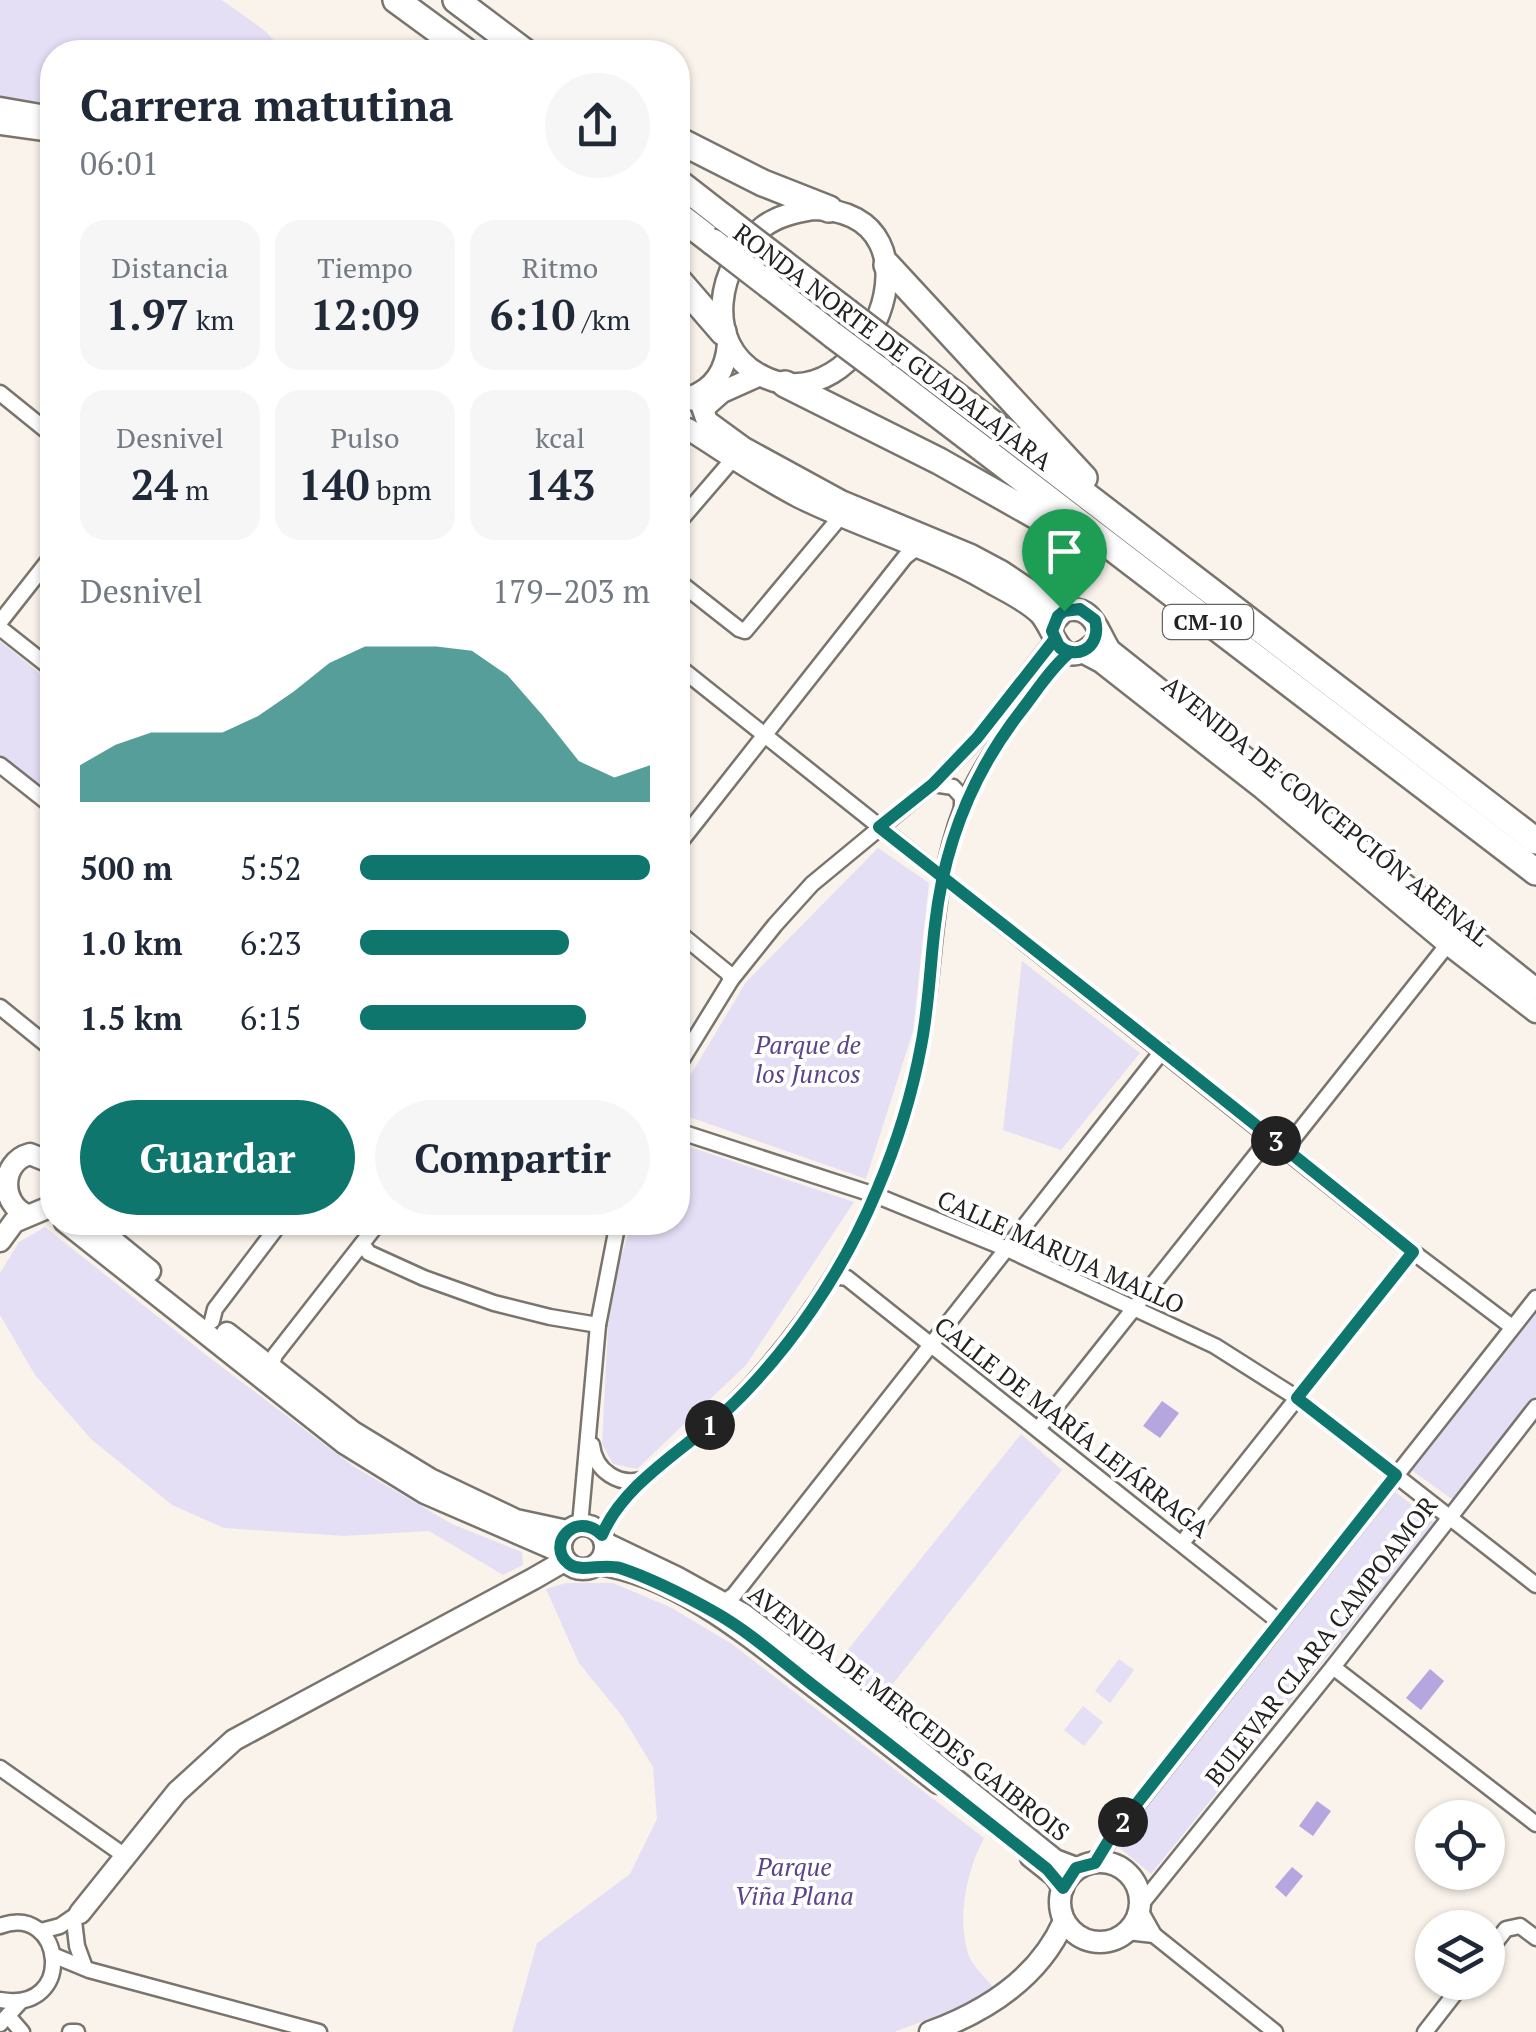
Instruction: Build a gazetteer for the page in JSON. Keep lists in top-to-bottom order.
{
  "streets": {
    "highway": ["RONDA NORTE DE GUADALAJARA", "CM-10"],
    "street": [
      "AVENIDA DE CONCEPCIÓN ARENAL",
      "CALLE MARUJA MALLO",
      "CALLE DE MARÍA LEJÁRRAGA",
      "BULEVAR CLARA CAMPOAMOR",
      "AVENIDA DE MERCEDES GAIBROIS"
    ]
  },
  "crossings": [
    ["RONDA NORTE DE GUADALAJARA", "CM-10"],
    ["CALLE MARUJA MALLO", "BULEVAR CLARA CAMPOAMOR"],
    ["CALLE DE MARÍA LEJÁRRAGA", "BULEVAR CLARA CAMPOAMOR"],
    ["BULEVAR CLARA CAMPOAMOR", "AVENIDA DE MERCEDES GAIBROIS"]
  ],
  "parks": ["Parque de los Juncos", "Parque Viña Plana"],
  "page": {
    "heading": ["Carrera matutina", "06:01"],
    "stats": [
      ["Distancia", "1.97 km"],
      ["Tiempo", "12:09"],
      ["Ritmo", "6:10 /km"],
      ["Desnivel", "24 m"],
      ["Pulso", "140 bpm"],
      ["kcal", "143"]
    ],
    "chart": ["Desnivel", "179–203 m"],
    "list": [
      {
        "name": "500 m",
        "note": "5:52"
      },
      {
        "name": "1.0 km",
        "note": "6:23"
      },
      {
        "name": "1.5 km",
        "note": "6:15"
      }
    ],
    "buttons": ["Guardar", "Compartir"],
    "pins": ["3", "1", "2"]
  }
}
